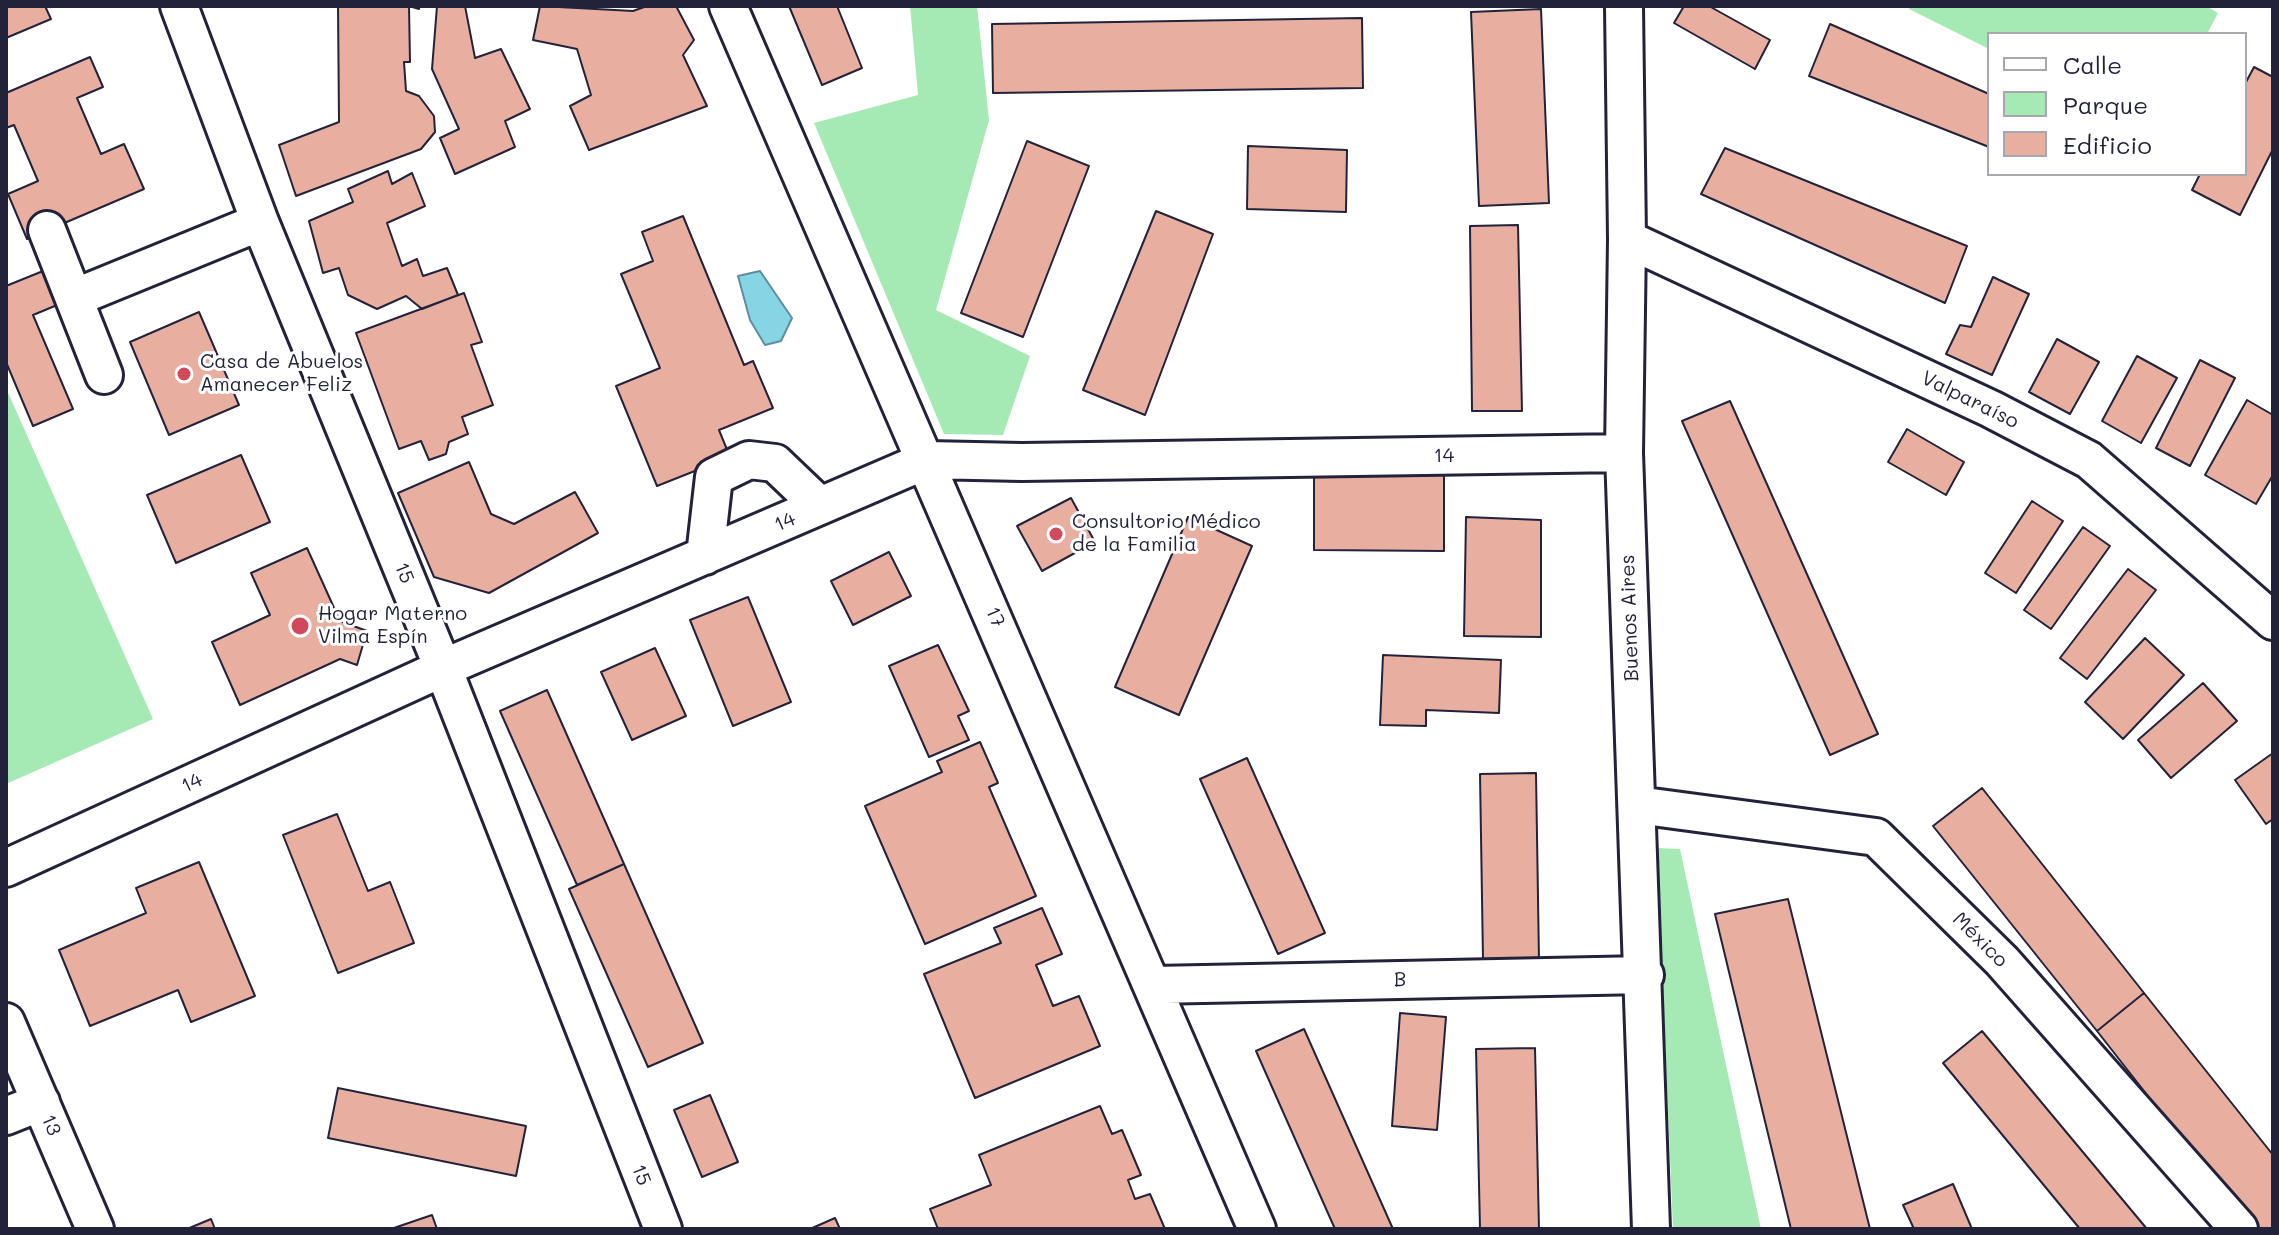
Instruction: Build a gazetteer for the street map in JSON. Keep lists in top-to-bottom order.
{
  "streets": {
    "street": [
      "Valparaíso",
      "14",
      "15",
      "17",
      "Buenos Aires",
      "México",
      "B",
      "13"
    ]
  },
  "crossings": [
    ["Valparaíso", "Buenos Aires"],
    ["14", "15"],
    ["14", "17"],
    ["14", "Buenos Aires"],
    ["17", "B"],
    ["Buenos Aires", "México"],
    ["Buenos Aires", "B"]
  ],
  "places": ["Casa de Abuelos Amanecer Feliz", "Consultorio Médico de la Familia", "Hogar Materno Vilma Espín"],
  "legend": ["Calle", "Parque", "Edificio"]
}
